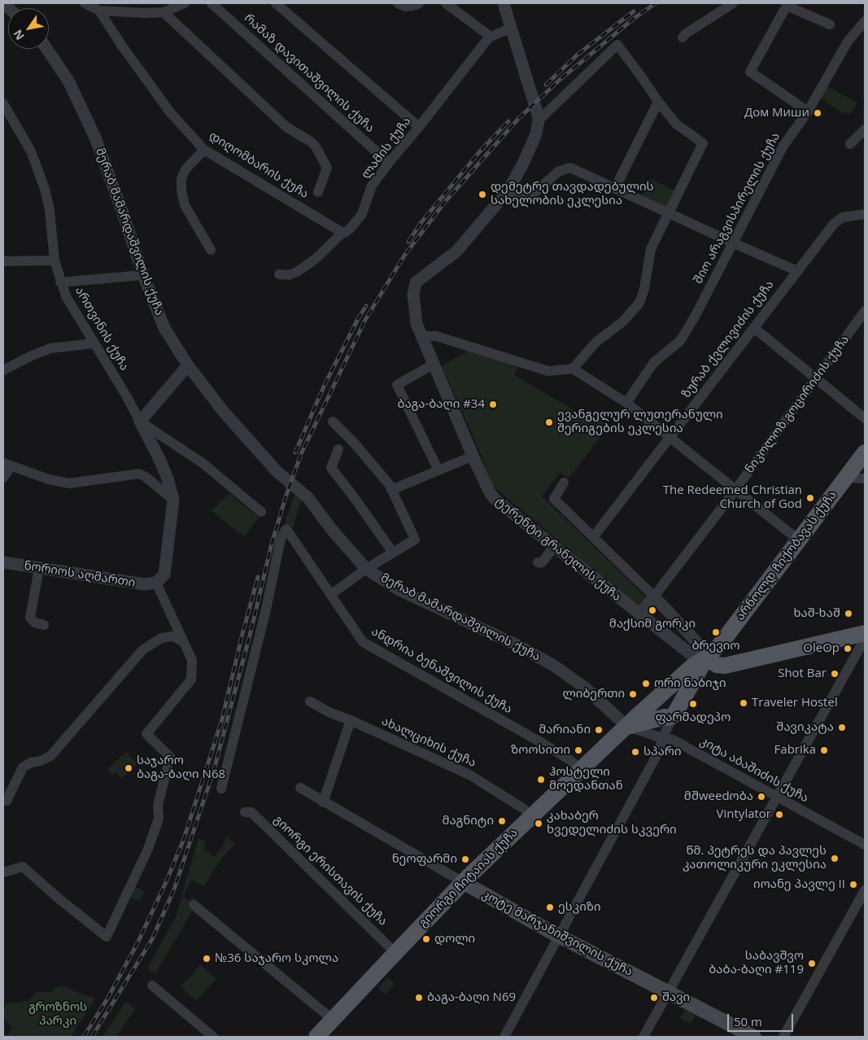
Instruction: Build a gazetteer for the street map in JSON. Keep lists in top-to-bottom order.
{
  "streets": {
    "main road": ["არნოლდ ჩიქობავას ქუჩა", "გიორგი ჩიტაიას ქუჩა", "კოტე მარჯანიშვილის ქუჩა"],
    "street": [
      "რამაზ დავითაშვილის ქუჩა",
      "ლამის ქუჩა",
      "დიღომბარის ქუჩა",
      "შიო არაგვისპირელის ქუჩა",
      "მერაბ მამარდაშვილის ქუჩა",
      "ართვინის ქუჩა",
      "ზურაბ ქვლივიძის ქუჩა",
      "ნიკოლოზ გოცირიძის ქუჩა",
      "ტერენტი გრანელის ქუჩა",
      "ნორიოს აღმართი",
      "ანდრია ბენაშვილის ქუჩა",
      "ახალციხის ქუჩა",
      "კიტა აბაშიძის ქუჩა",
      "გიორგი ერისთავის ქუჩა"
    ]
  },
  "crossings": [
    ["რამაზ დავითაშვილის ქუჩა", "ლამის ქუჩა"],
    ["ლამის ქუჩა", "დიღომბარის ქუჩა"],
    ["მერაბ მამარდაშვილის ქუჩა", "კიტა აბაშიძის ქუჩა"],
    ["მერაბ მამარდაშვილის ქუჩა", "გიორგი ჩიტაიას ქუჩა"],
    ["ნიკოლოზ გოცირიძის ქუჩა", "ტერენტი გრანელის ქუჩა"],
    ["ტერენტი გრანელის ქუჩა", "არნოლდ ჩიქობავას ქუჩა"],
    ["ტერენტი გრანელის ქუჩა", "გიორგი ჩიტაიას ქუჩა"],
    ["არნოლდ ჩიქობავას ქუჩა", "გიორგი ჩიტაიას ქუჩა"],
    ["ანდრია ბენაშვილის ქუჩა", "გიორგი ჩიტაიას ქუჩა"],
    ["ახალციხის ქუჩა", "გიორგი ჩიტაიას ქუჩა"],
    ["კიტა აბაშიძის ქუჩა", "გიორგი ჩიტაიას ქუჩა"],
    ["გიორგი ერისთავის ქუჩა", "გიორგი ჩიტაიას ქუჩა"],
    ["გიორგი ჩიტაიას ქუჩა", "კოტე მარჯანიშვილის ქუჩა"]
  ],
  "parks": ["გროზნოს პარკი"],
  "places": [
    "Дом Миши",
    "დემეტრე თავდადებულის სახელობის ეკლესია",
    "ბაგა-ბაღი #34",
    "ევანგელურ ლუთერანული შერიგების ეკლესია",
    "The Redeemed Christian Church of God",
    "მაქსიმ გორკი",
    "ხაშ-ხაშ",
    "ბრევიო",
    "OleOp",
    "Shot Bar",
    "ორი ნაბიჯი",
    "ლიბერთი",
    "Traveler Hostel",
    "ფარმადეპო",
    "შავიკატა",
    "მარიანი",
    "ზოოსითი",
    "Fabrika",
    "სპარი",
    "საჯარო ბაგა-ბაღი N68",
    "ჰოსტელი მოედანთან",
    "მშweedობა",
    "Vintylator",
    "მაგნიტი",
    "კახაბერ ხვედელიძის სკვერი",
    "წმ. პეტრეს და პავლეს კათოლიკური ეკლესია",
    "ნეოფარმი",
    "იოანე პავლე II",
    "ესკიზი",
    "დოლი",
    "№36 საჯარო სკოლა",
    "საბავშვო ბაბა-ბაღი #119",
    "ბაგა-ბაღი N69",
    "შავი"
  ],
  "scale_bar": "50 m",
  "north": "bottom left"
}
